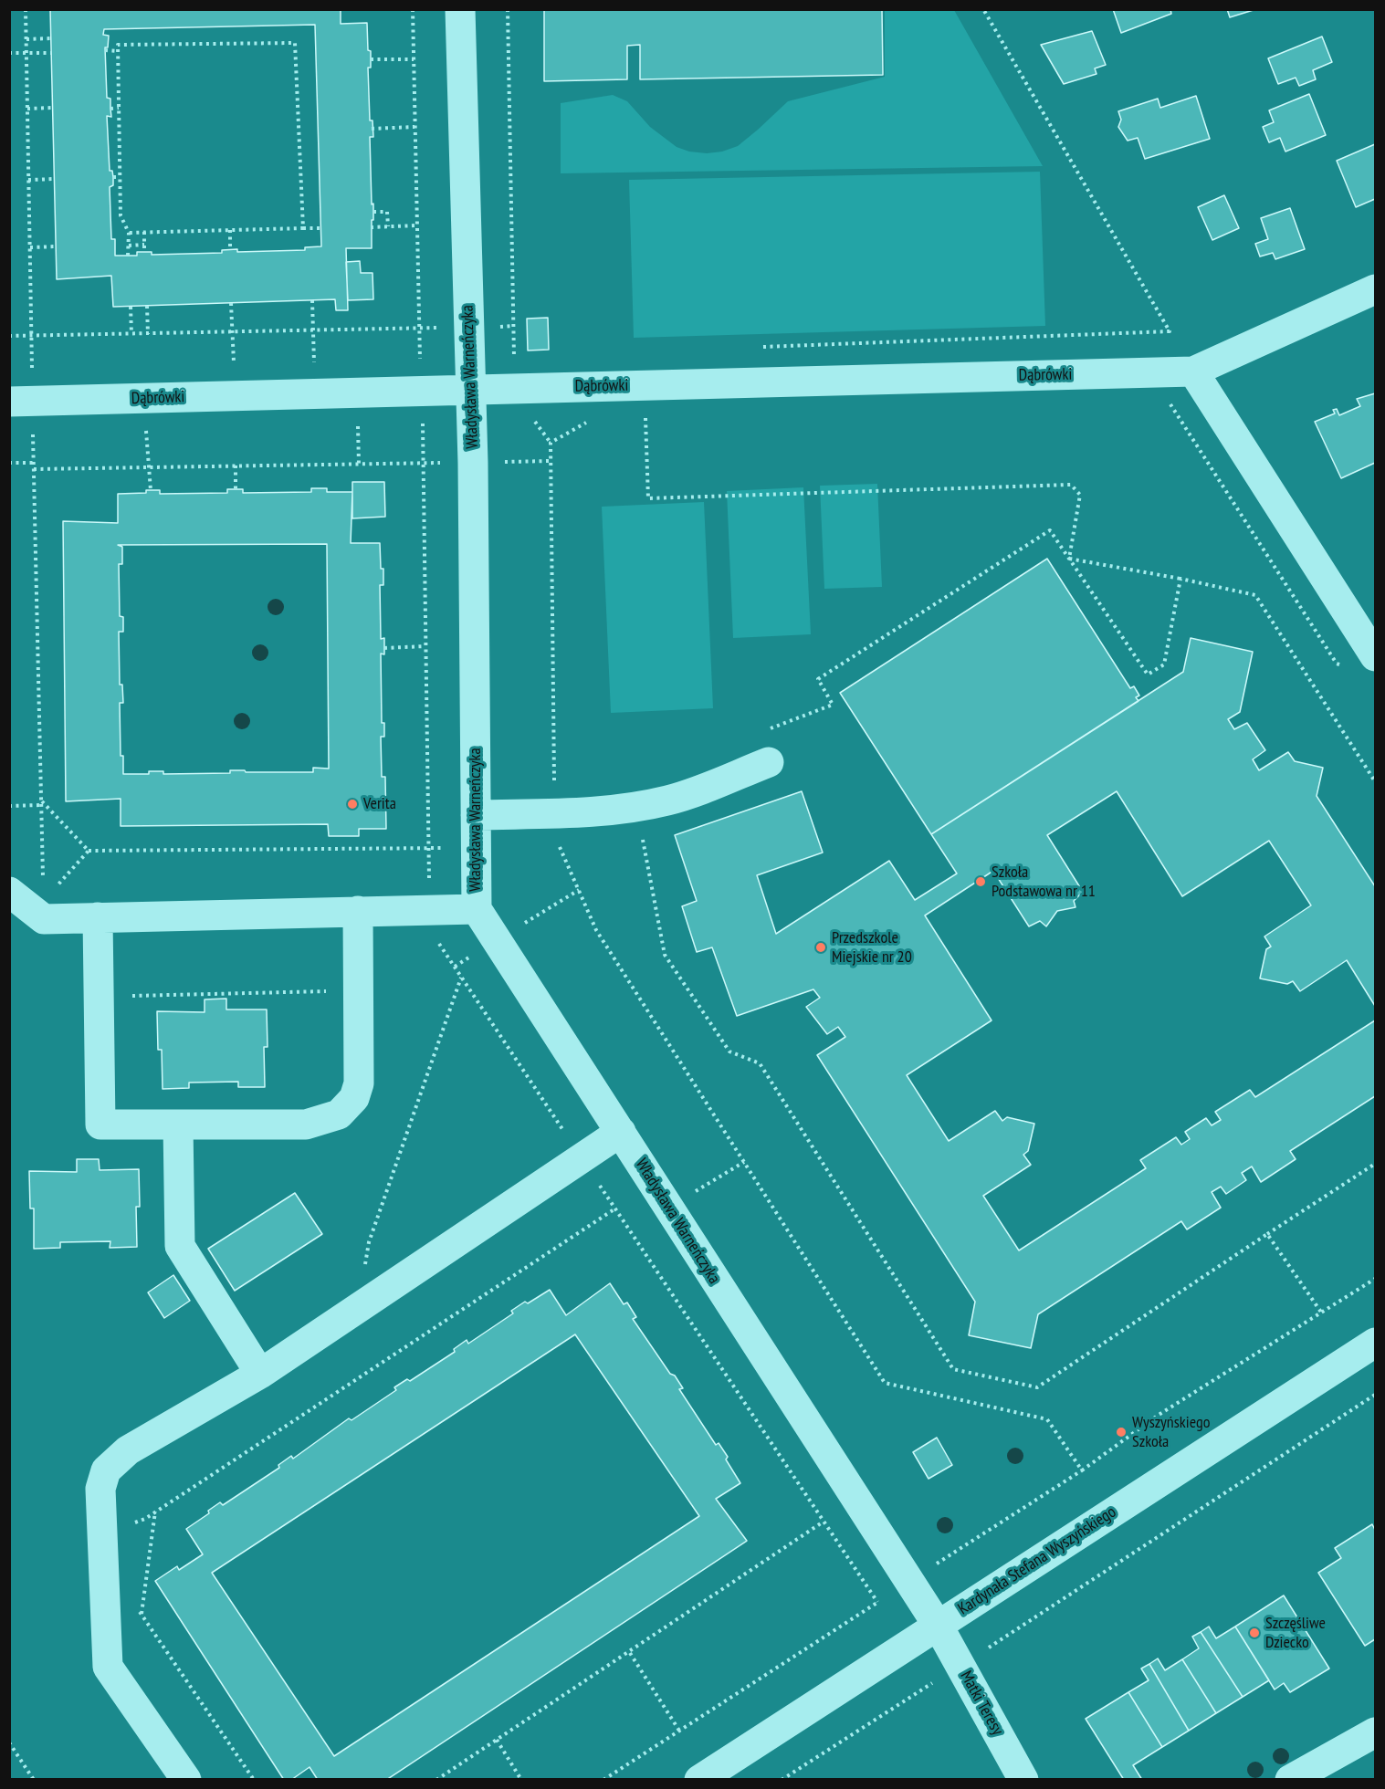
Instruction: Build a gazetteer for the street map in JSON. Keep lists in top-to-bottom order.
{
  "streets": {
    "street": [
      "Dąbrówki",
      "Władysława Warneńczyka",
      "Kardynała Stefana Wyszyńskiego",
      "Matki Teresy"
    ]
  },
  "crossings": [
    ["Dąbrówki", "Władysława Warneńczyka"],
    ["Władysława Warneńczyka", "Kardynała Stefana Wyszyńskiego"],
    ["Władysława Warneńczyka", "Matki Teresy"],
    ["Kardynała Stefana Wyszyńskiego", "Matki Teresy"]
  ],
  "places": [
    "Verita",
    "Szkoła Podstawowa nr 11",
    "Przedszkole Miejskie nr 20",
    "Wyszyńskiego Szkoła",
    "Szczęśliwe Dziecko"
  ]
}
